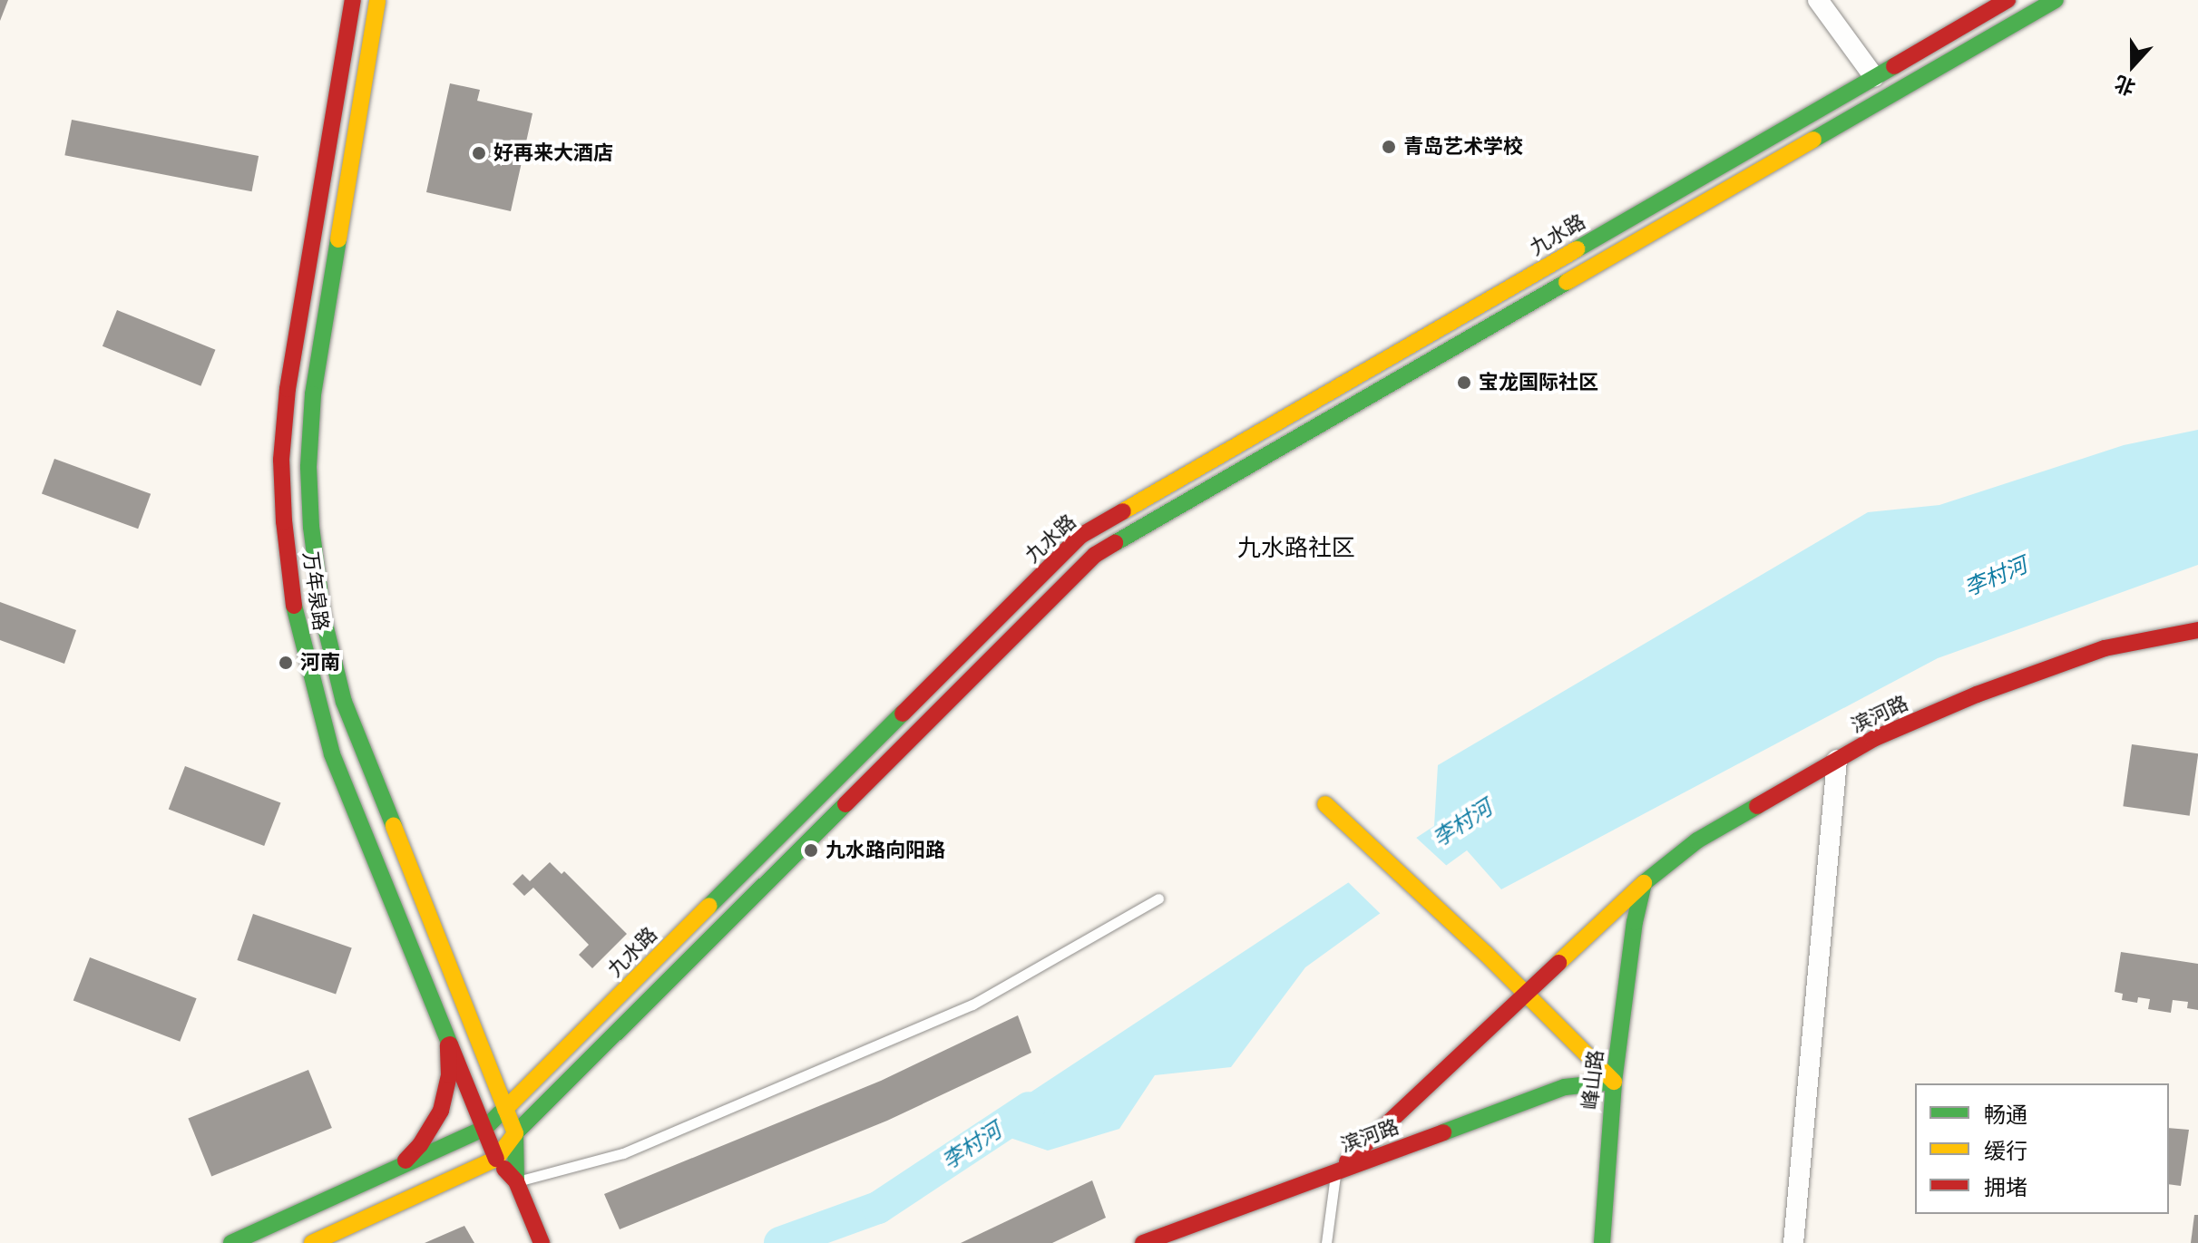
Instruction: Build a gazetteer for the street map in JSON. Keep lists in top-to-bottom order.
{
  "streets": {
    "main road": [
      "九水路",
      "万年泉路",
      "滨河路",
      "峰山路"
    ]
  },
  "crossings": [
    ["九水路", "万年泉路"],
    ["滨河路", "峰山路"]
  ],
  "districts": ["九水路社区"],
  "water": ["李村河"],
  "places": [
    "青岛艺术学校",
    "好再来大酒店",
    "宝龙国际社区",
    "河南",
    "九水路向阳路"
  ],
  "legend": ["畅通", "缓行", "拥堵"],
  "north": "bottom"
}
